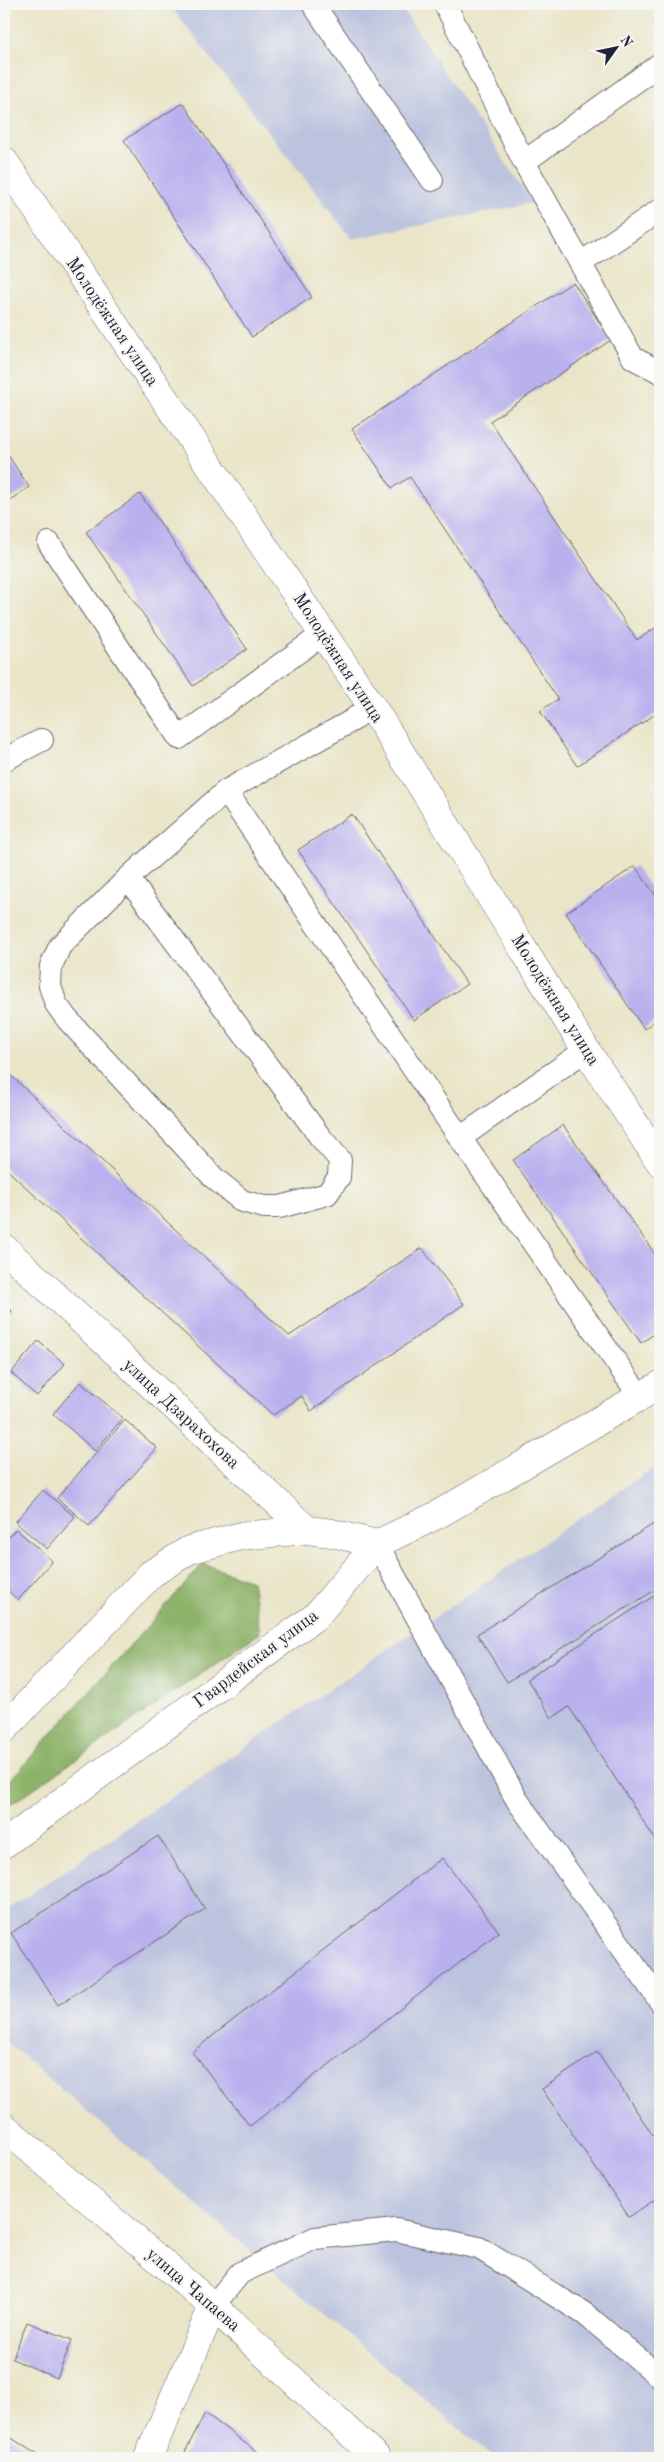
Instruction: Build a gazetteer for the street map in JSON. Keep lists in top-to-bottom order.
{
  "streets": {
    "street": [
      "Молодёжная улица",
      "улица Дзарахохова",
      "Гвардейская улица",
      "улица Чапаева"
    ]
  },
  "north": "top right"
}
